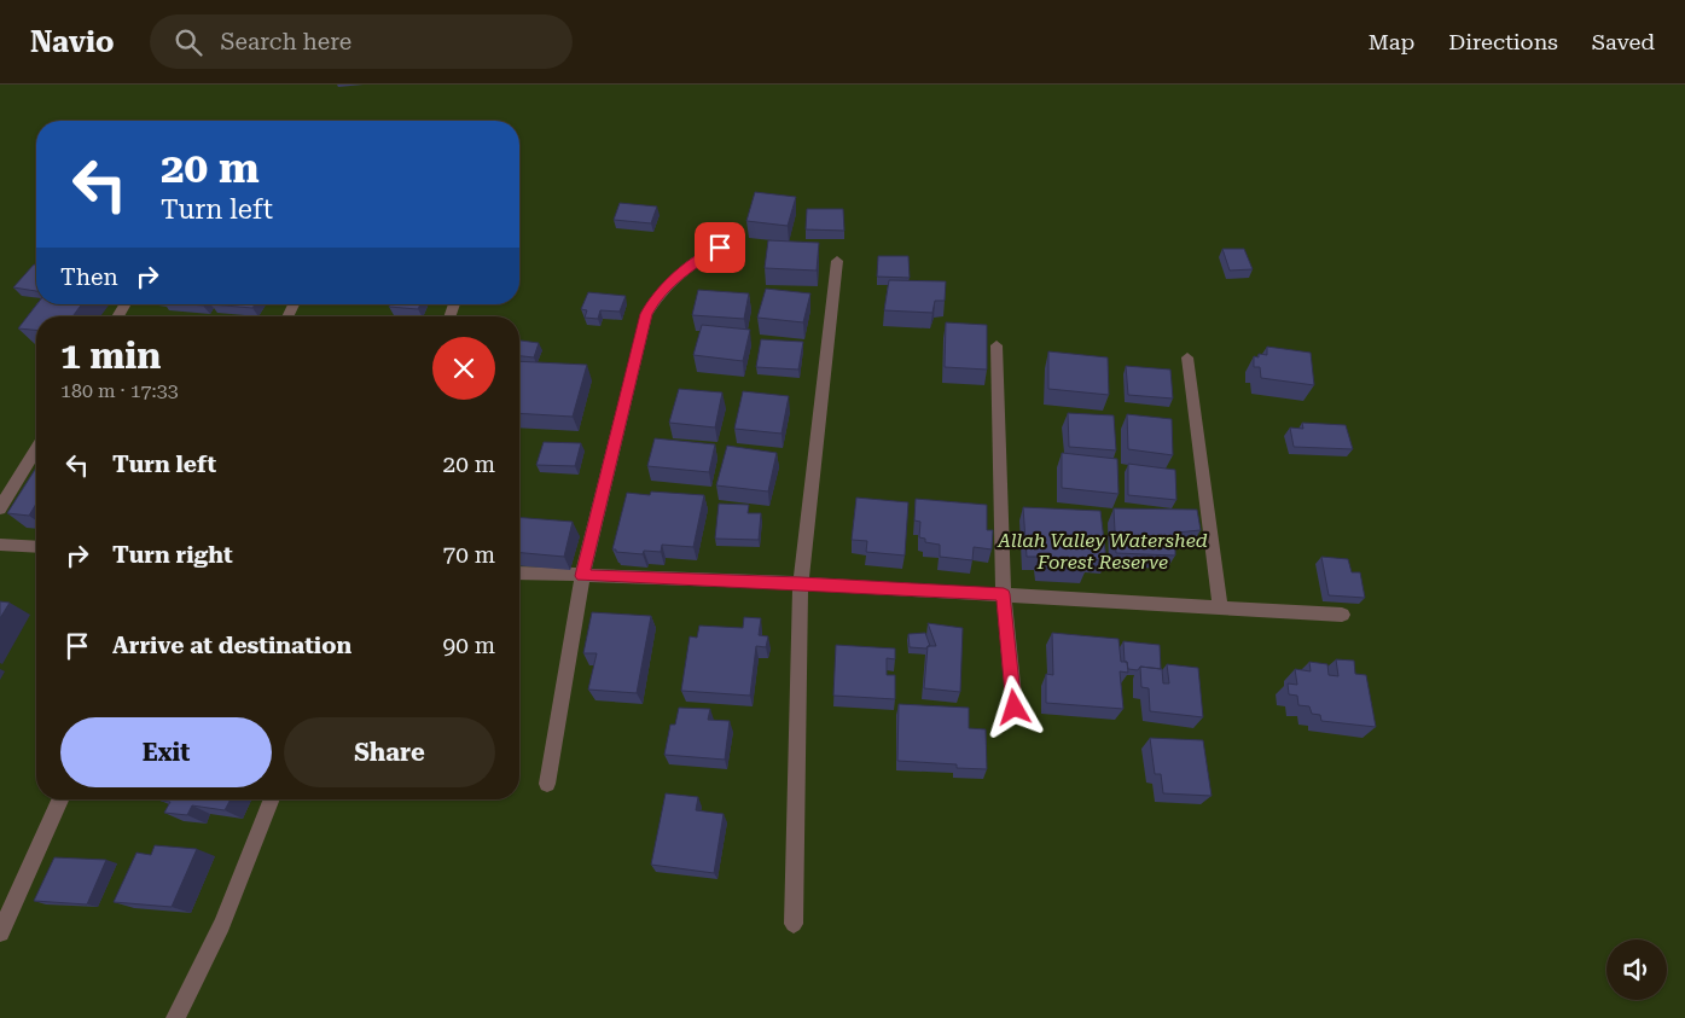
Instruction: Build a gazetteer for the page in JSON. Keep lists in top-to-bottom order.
{
  "parks": ["Allah Valley Watershed Forest Reserve"],
  "page": {
    "header": "Navio",
    "search": "Search here",
    "nav": ["Map", "Directions", "Saved"],
    "turn": ["20 m", "Turn left"],
    "then": "Then",
    "heading": ["1 min", "180 m · 17:33"],
    "list": [
      {
        "name": "Turn left",
        "value": "20 m"
      },
      {
        "name": "Turn right",
        "value": "70 m"
      },
      {
        "name": "Arrive at destination",
        "value": "90 m"
      }
    ],
    "buttons": ["Exit", "Share"]
  }
}
